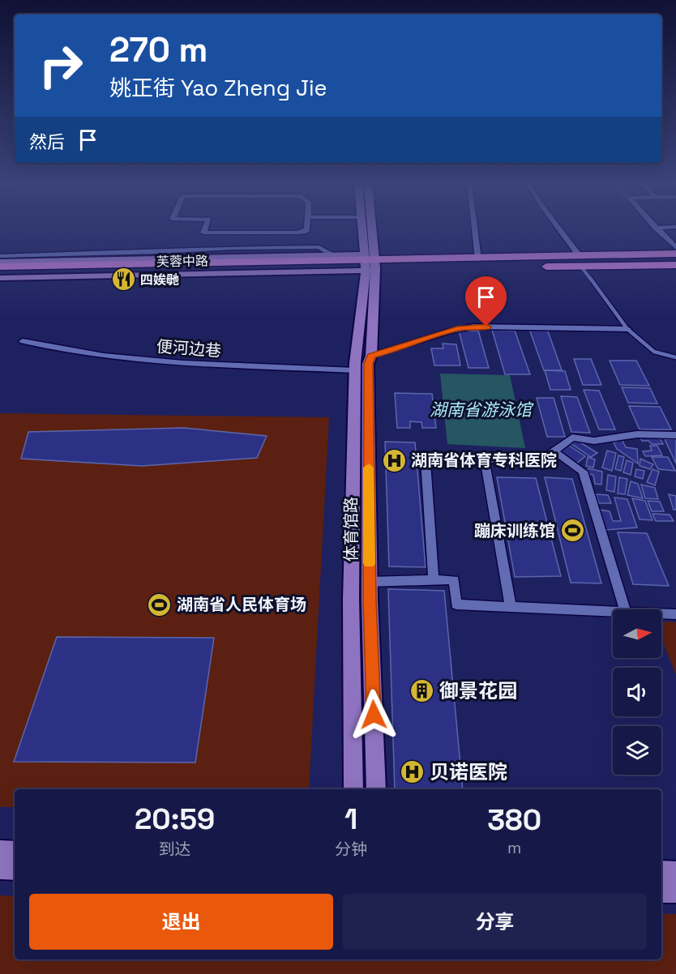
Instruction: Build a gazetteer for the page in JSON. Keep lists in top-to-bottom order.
{
  "streets": {
    "main road": ["芙蓉中路"],
    "street": ["便河边巷", "体育馆路"]
  },
  "crossings": [
    ["芙蓉中路", "体育馆路"],
    ["便河边巷", "体育馆路"]
  ],
  "water": ["湖南省游泳馆"],
  "places": {
    "restaurant": ["四娭毑"],
    "hospital": ["湖南省体育专科医院", "贝诺医院"],
    "sports": ["蹦床训练馆", "湖南省人民体育场"],
    "building": ["御景花园"]
  },
  "north": "right",
  "page": {
    "turn": ["270 m", "姚正街 Yao Zheng Jie"],
    "then": "然后",
    "eta": [
      "20:59",
      "到达",
      "1",
      "分钟",
      "380",
      "m"
    ],
    "buttons": ["退出", "分享"]
  }
}
